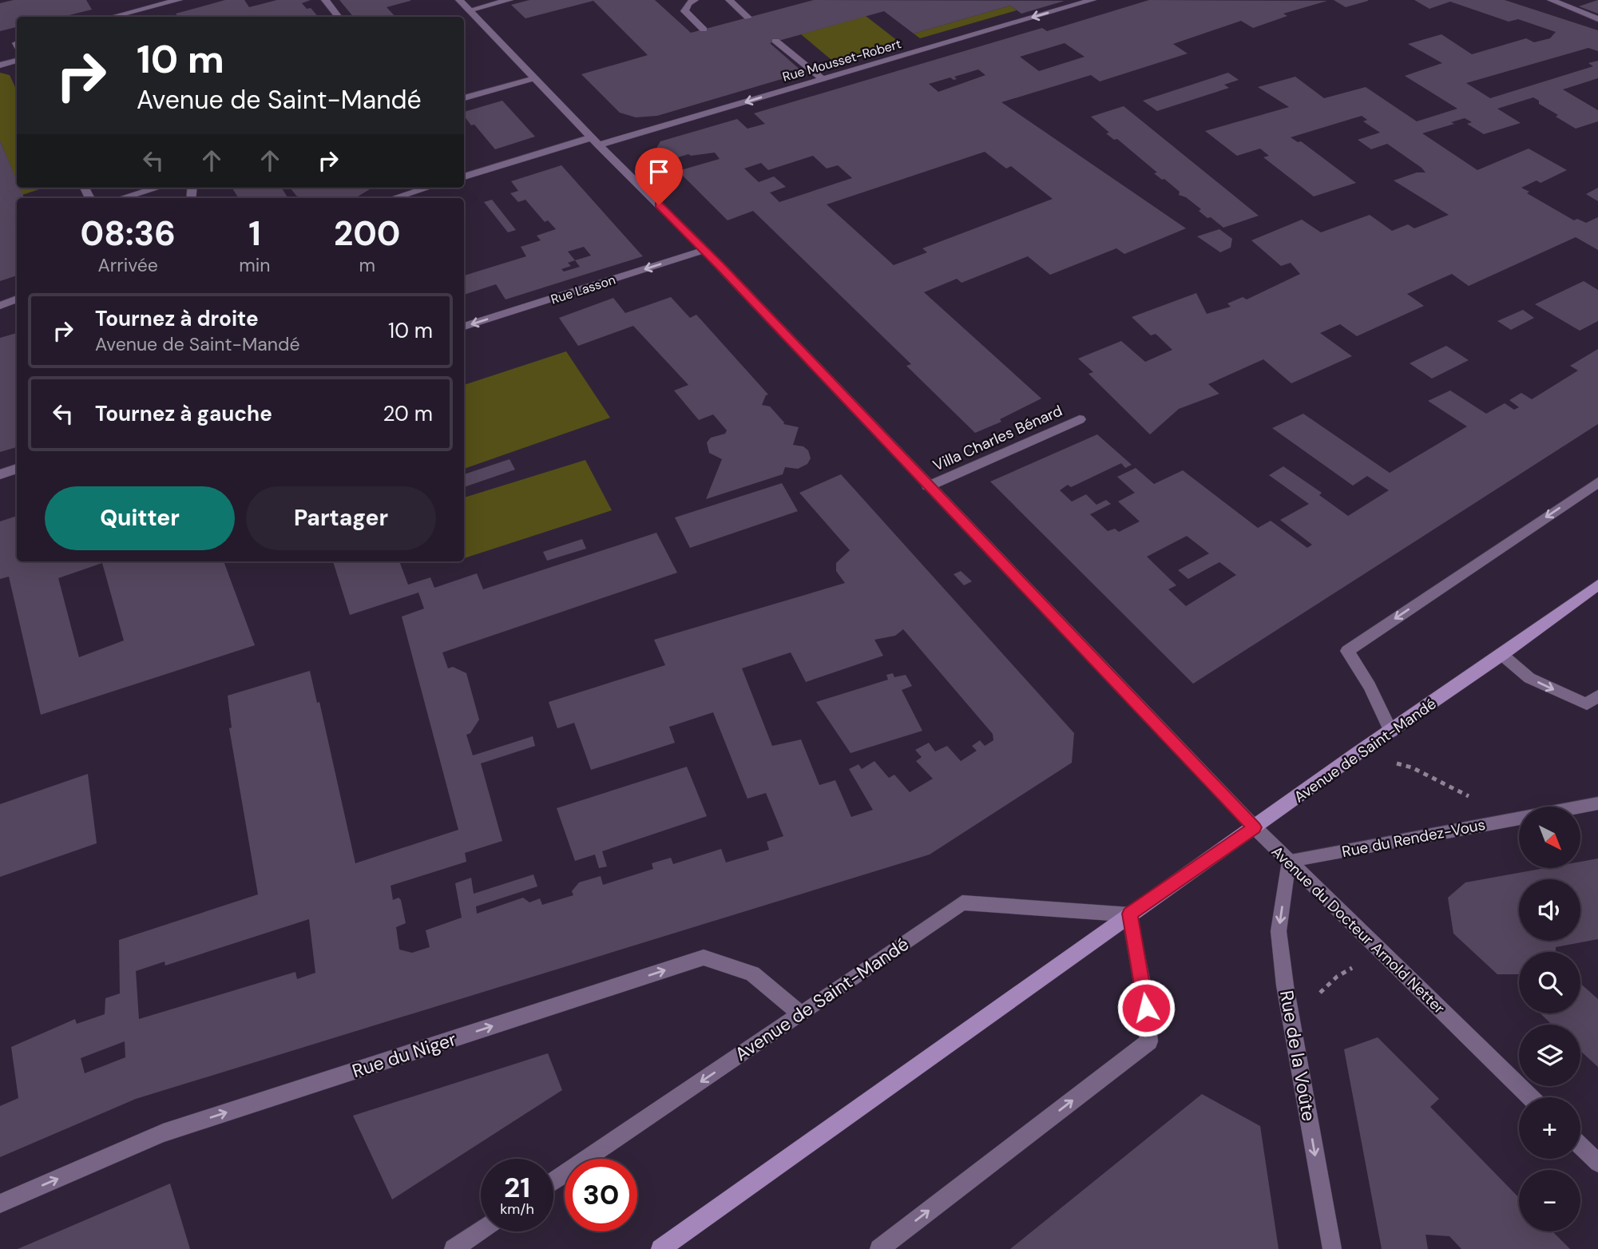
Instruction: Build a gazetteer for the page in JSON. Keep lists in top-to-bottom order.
{
  "streets": {
    "main road": ["Avenue de Saint-Mandé"],
    "street": [
      "Rue Mousset-Robert",
      "Rue Lasson",
      "Villa Charles Bénard",
      "Rue du Rendez-Vous",
      "Avenue du Docteur Arnold Netter",
      "Rue du Niger",
      "Rue de la Voûte"
    ]
  },
  "crossings": [
    ["Rue Mousset-Robert", "Avenue du Docteur Arnold Netter"],
    ["Rue Lasson", "Avenue du Docteur Arnold Netter"],
    ["Villa Charles Bénard", "Avenue du Docteur Arnold Netter"],
    ["Avenue de Saint-Mandé", "Rue du Rendez-Vous"],
    ["Avenue de Saint-Mandé", "Avenue du Docteur Arnold Netter"],
    ["Avenue de Saint-Mandé", "Rue du Niger"],
    ["Rue du Rendez-Vous", "Avenue du Docteur Arnold Netter"],
    ["Rue du Rendez-Vous", "Rue de la Voûte"],
    ["Avenue du Docteur Arnold Netter", "Rue de la Voûte"]
  ],
  "one_way": [
    "Rue Mousset-Robert",
    "Rue Lasson",
    "Rue du Niger",
    "Rue de la Voûte"
  ],
  "north": "bottom right",
  "page": {
    "turn": ["10 m", "Avenue de Saint-Mandé"],
    "eta": [
      "08:36",
      "Arrivée",
      "1",
      "min",
      "200",
      "m"
    ],
    "list": [
      {
        "name": "Tournez à droite",
        "note": "Avenue de Saint-Mandé",
        "value": "10 m"
      },
      {
        "name": "Tournez à gauche",
        "value": "20 m"
      }
    ],
    "buttons": ["Quitter", "Partager"],
    "map_buttons": ["+", "−"],
    "speed": "21 km/h",
    "limit": "30"
  }
}
